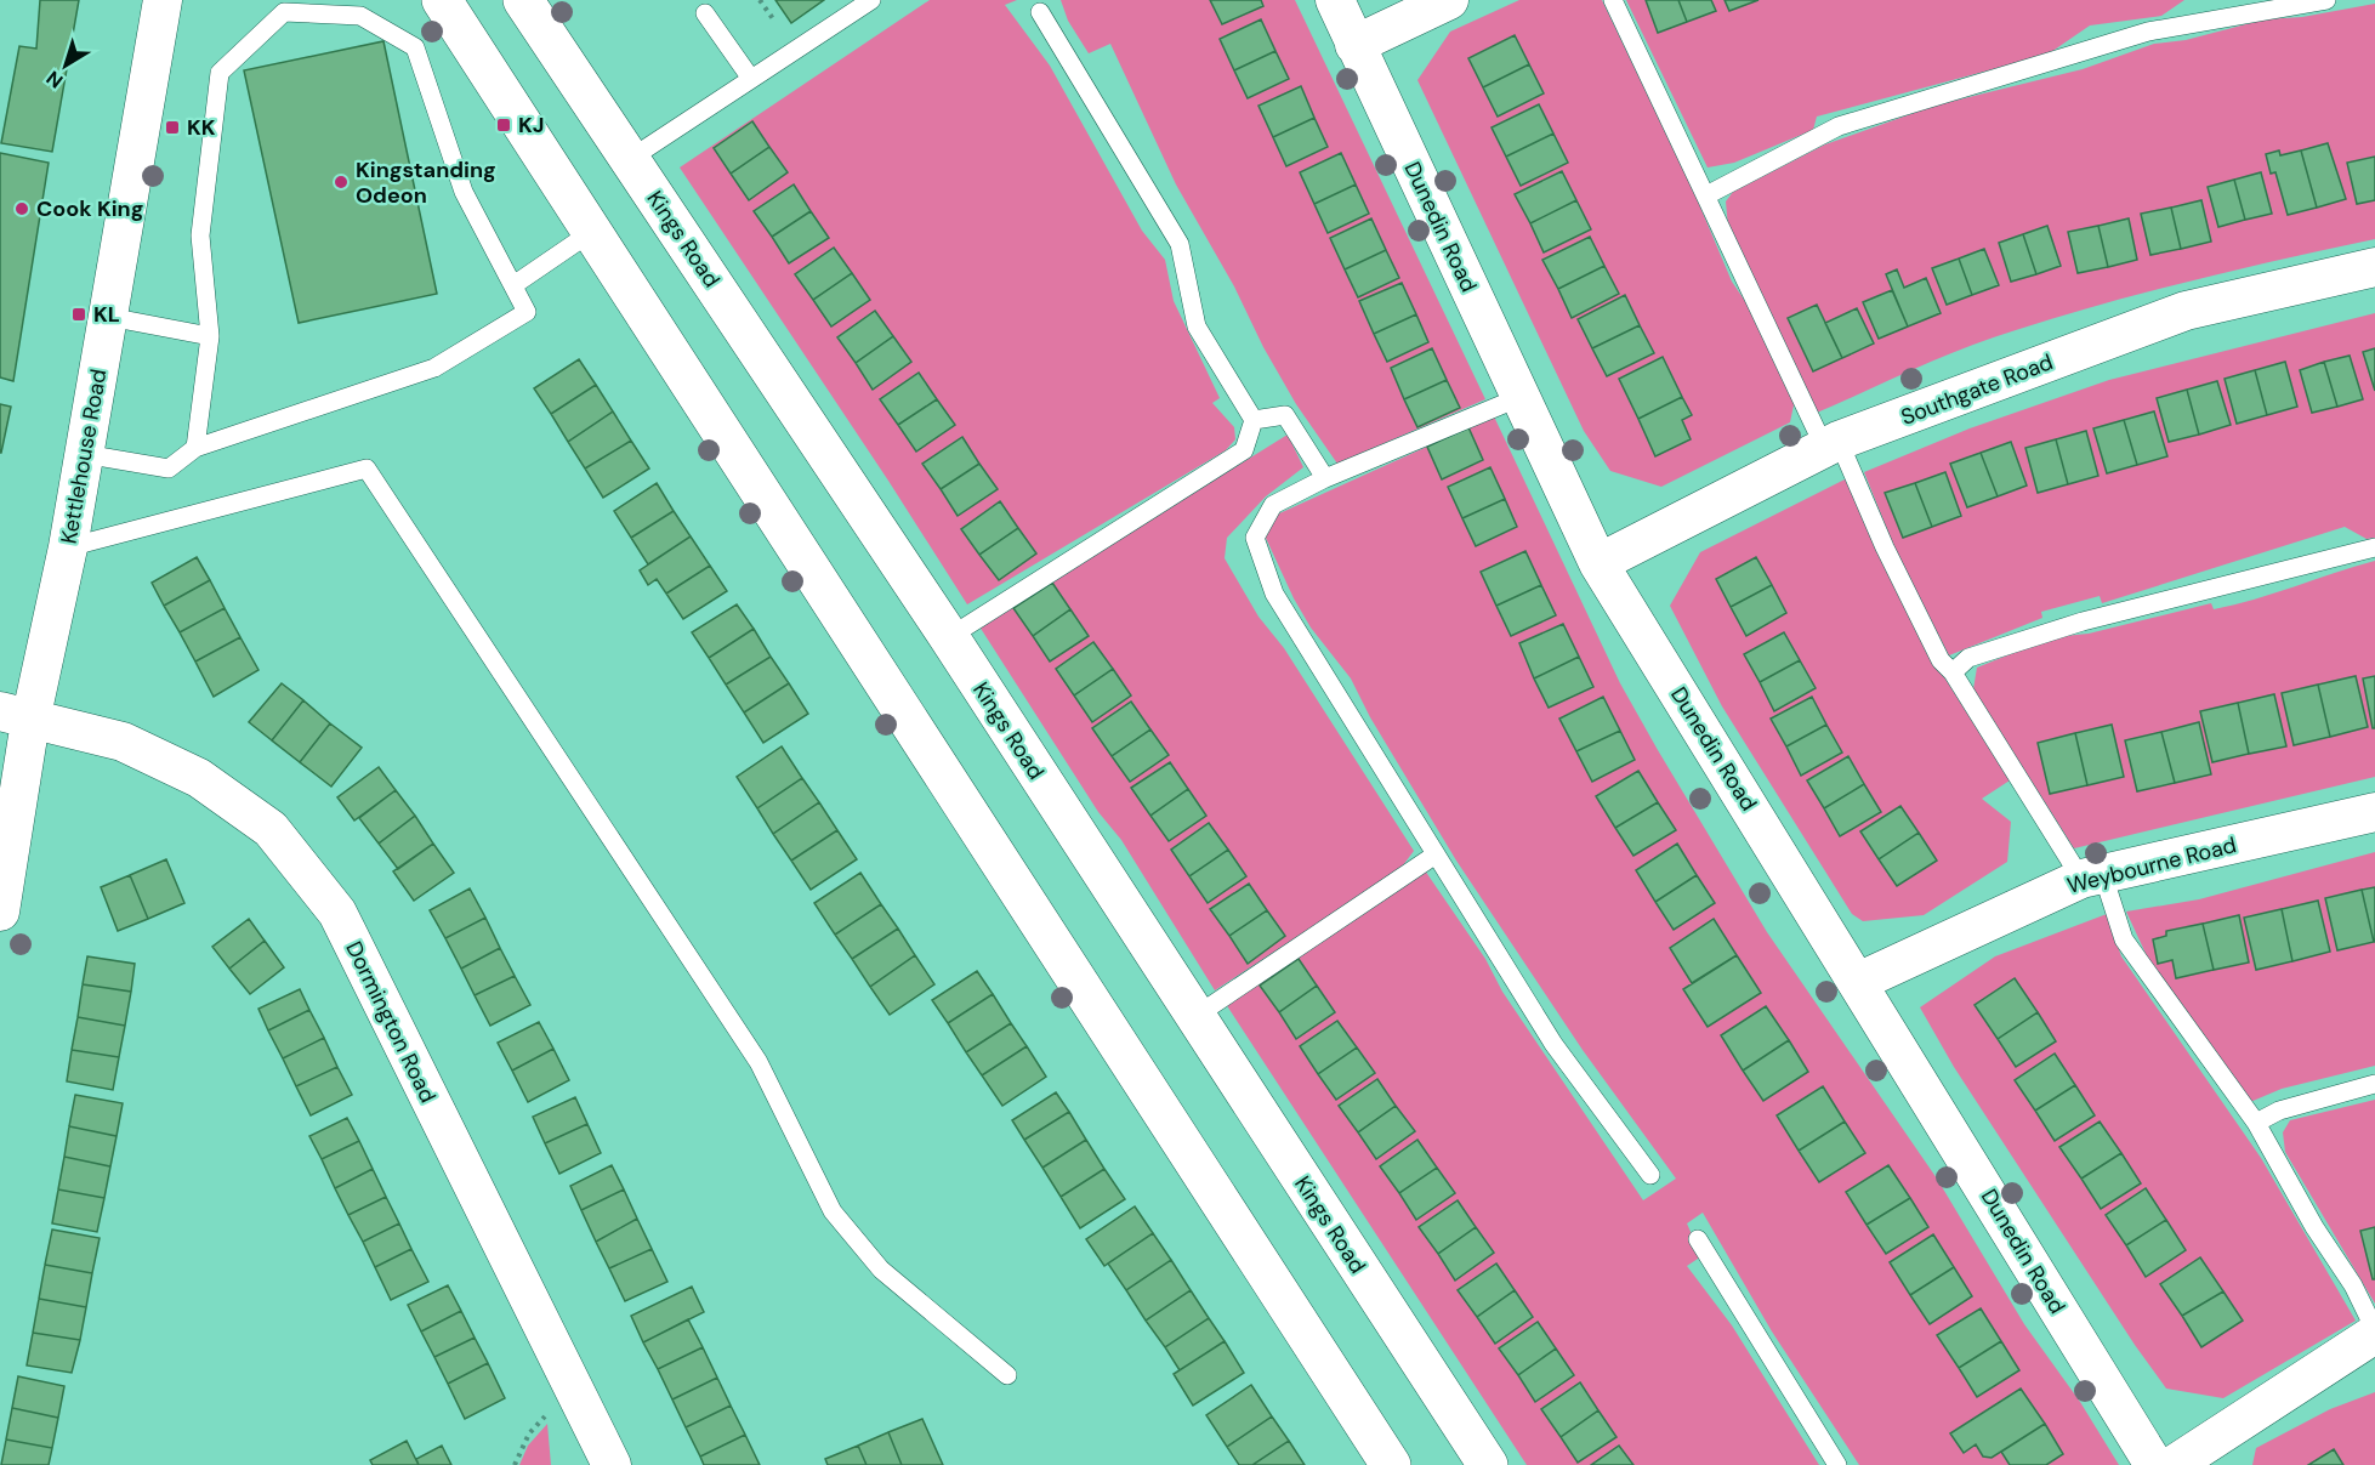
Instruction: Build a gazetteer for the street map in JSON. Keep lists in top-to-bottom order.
{
  "streets": {
    "main road": ["Kings Road"],
    "street": [
      "Dunedin Road",
      "Southgate Road",
      "Kettlehouse Road",
      "Weybourne Road",
      "Dormington Road"
    ]
  },
  "crossings": [
    ["Dunedin Road", "Southgate Road"],
    ["Dunedin Road", "Weybourne Road"],
    ["Kettlehouse Road", "Dormington Road"]
  ],
  "places": {
    "transit": ["KJ", "KK", "KL"],
    "other": ["Kingstanding Odeon", "Cook King"]
  },
  "north": "bottom left"
}
